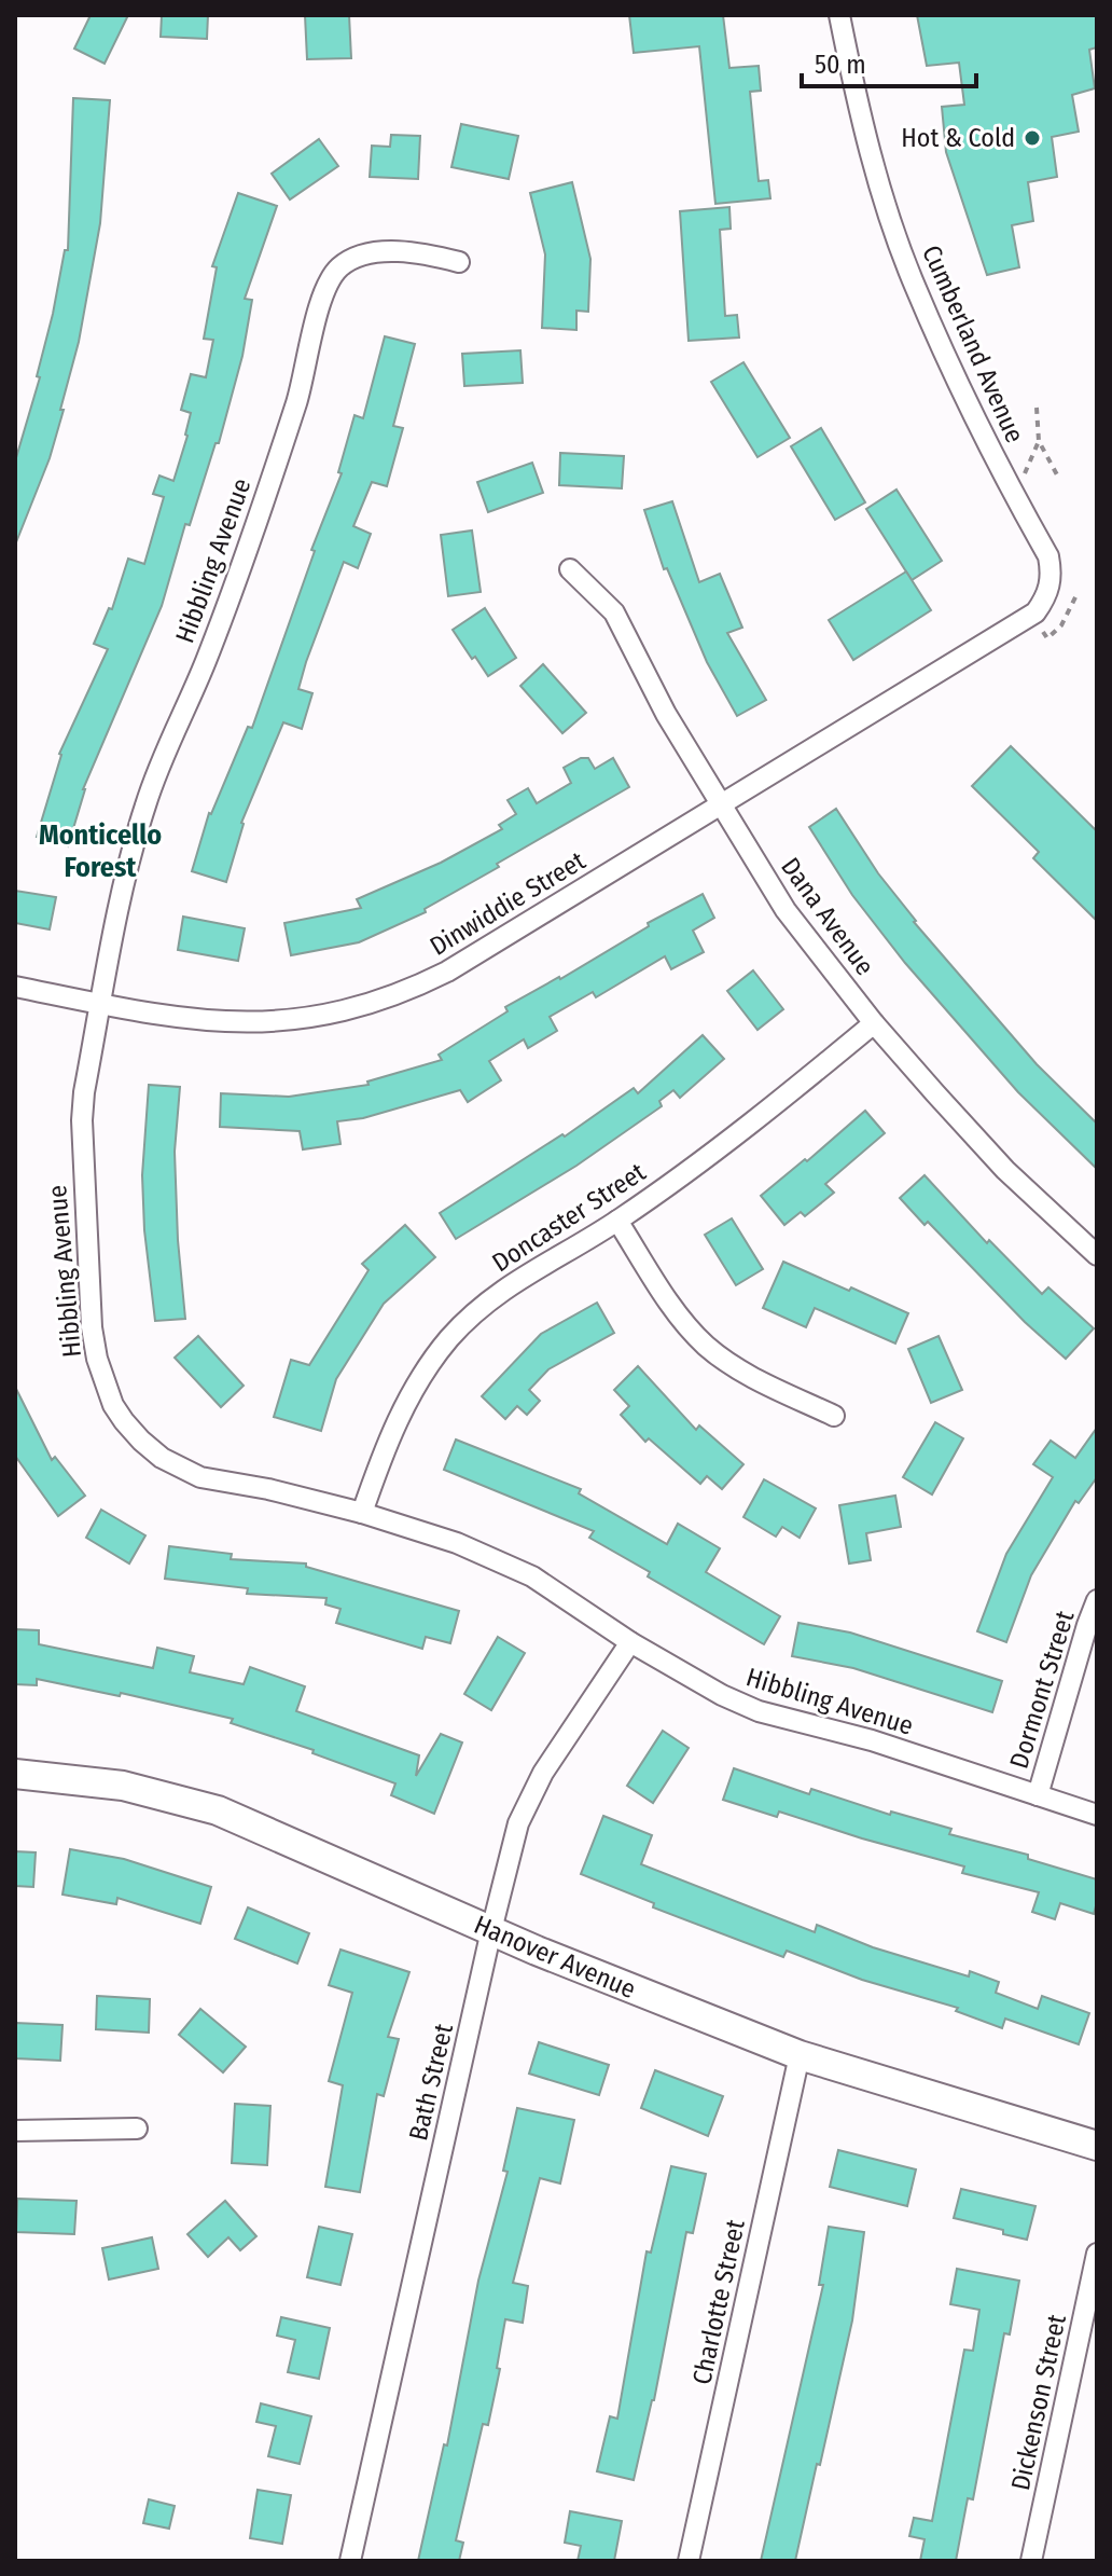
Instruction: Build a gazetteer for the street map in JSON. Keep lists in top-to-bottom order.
{
  "streets": {
    "street": [
      "Cumberland Avenue",
      "Hibbling Avenue",
      "Dinwiddie Street",
      "Dana Avenue",
      "Doncaster Street",
      "Dormont Street",
      "Hanover Avenue",
      "Bath Street",
      "Charlotte Street",
      "Dickenson Street"
    ]
  },
  "crossings": [
    ["Cumberland Avenue", "Dinwiddie Street"],
    ["Hibbling Avenue", "Dinwiddie Street"],
    ["Hibbling Avenue", "Doncaster Street"],
    ["Hibbling Avenue", "Dormont Street"],
    ["Hibbling Avenue", "Bath Street"],
    ["Dinwiddie Street", "Dana Avenue"],
    ["Dana Avenue", "Doncaster Street"],
    ["Hanover Avenue", "Bath Street"],
    ["Hanover Avenue", "Charlotte Street"]
  ],
  "districts": ["Monticello Forest"],
  "places": ["Hot & Cold"],
  "scale_bar": "50 m"
}
